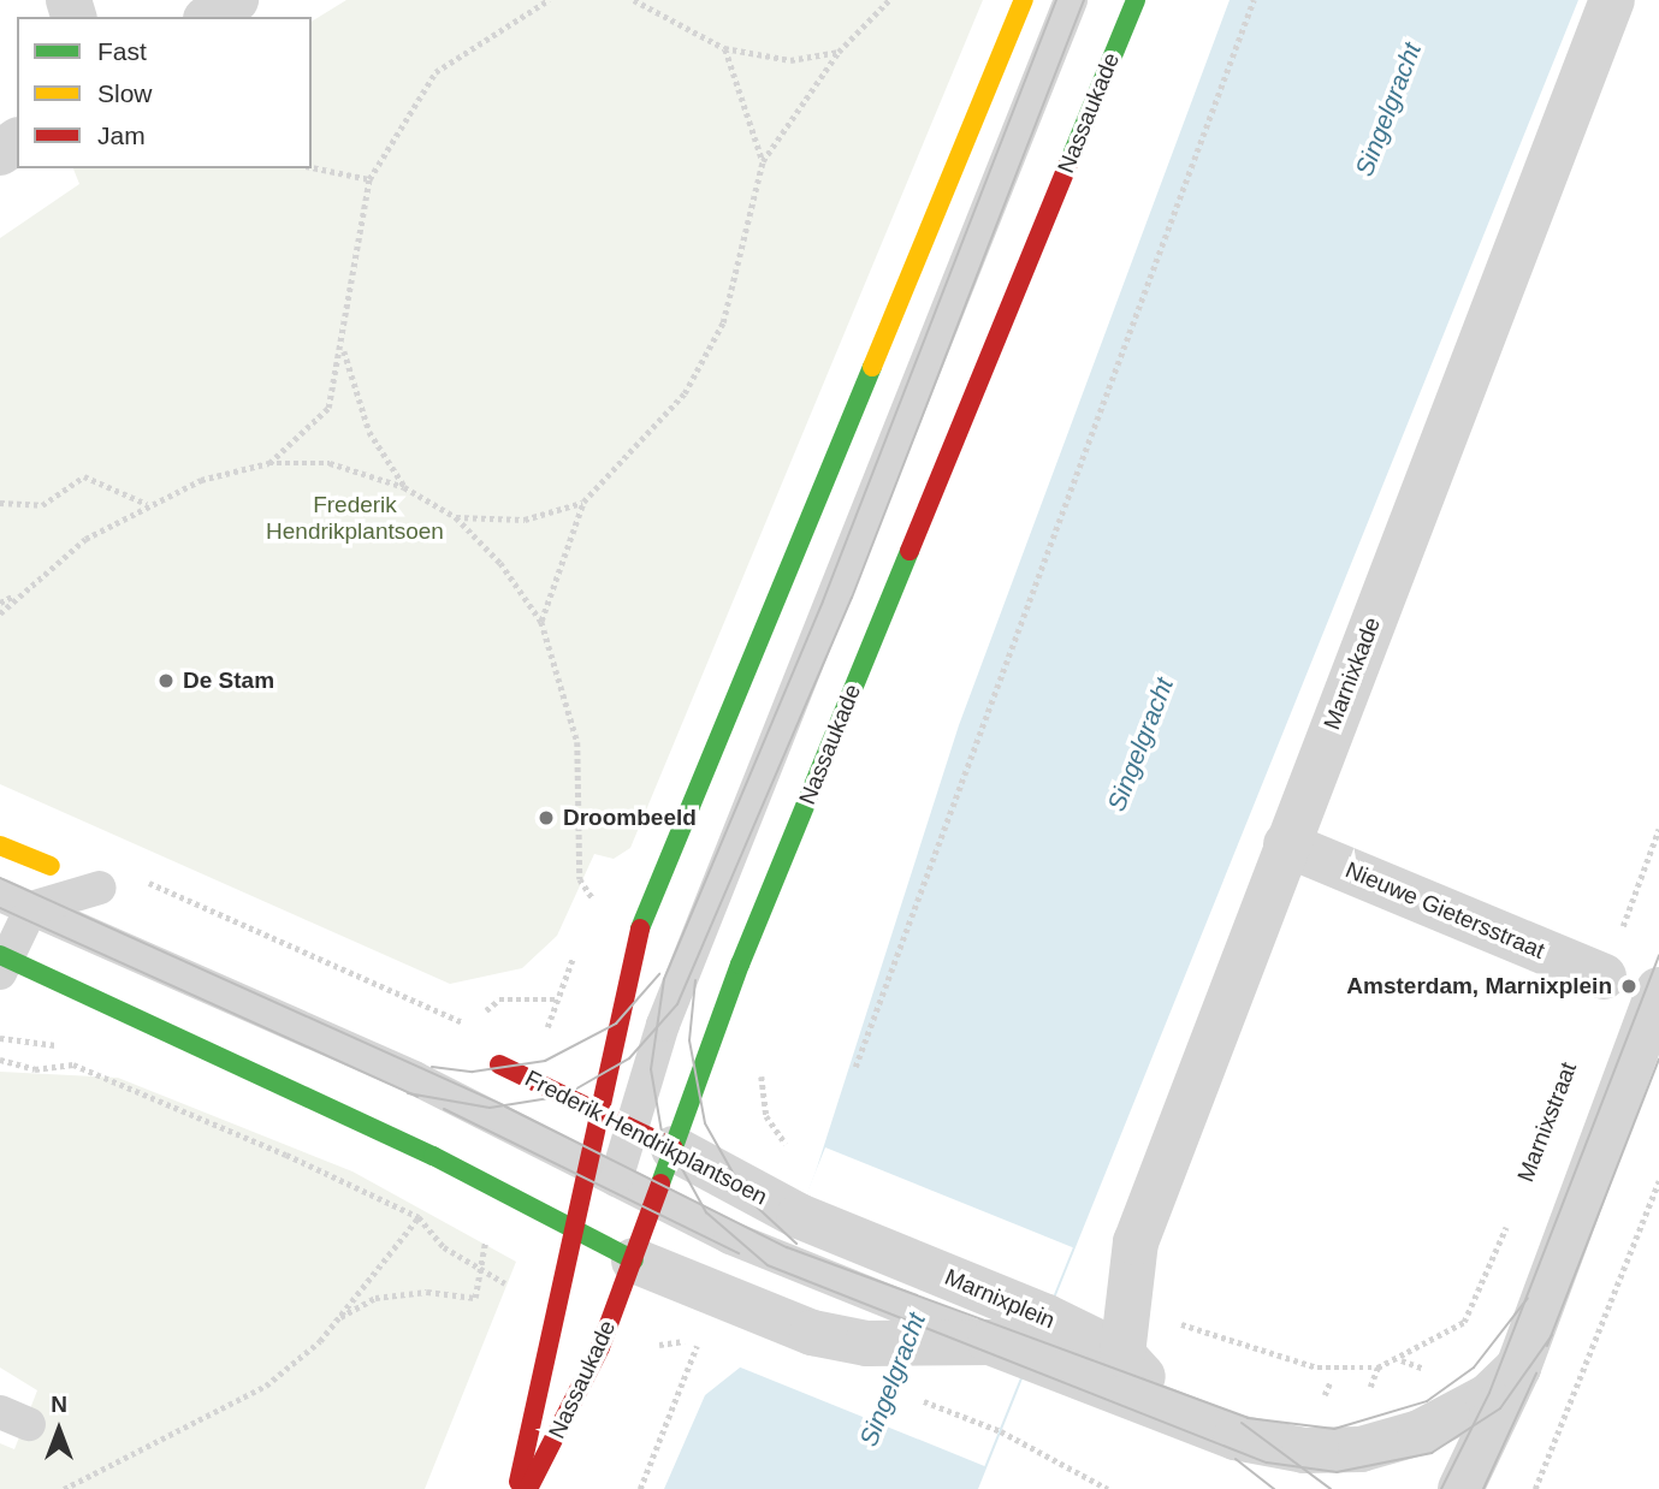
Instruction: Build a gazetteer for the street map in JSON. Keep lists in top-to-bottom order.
{
  "streets": {
    "main road": ["Nassaukade", "Frederik Hendrikplantsoen"],
    "street": ["Marnixkade", "Nieuwe Gietersstraat", "Marnixplein"]
  },
  "crossings": [
    ["Nassaukade", "Frederik Hendrikplantsoen"],
    ["Nassaukade", "Marnixplein"],
    ["Marnixkade", "Nieuwe Gietersstraat"],
    ["Marnixkade", "Marnixplein"],
    ["Frederik Hendrikplantsoen", "Marnixplein"]
  ],
  "water": ["Singelgracht"],
  "parks": ["Frederik Hendrikplantsoen"],
  "places": ["De Stam", "Droombeeld", "Amsterdam, Marnixplein"],
  "legend": ["Fast", "Slow", "Jam"],
  "north": "top"
}
